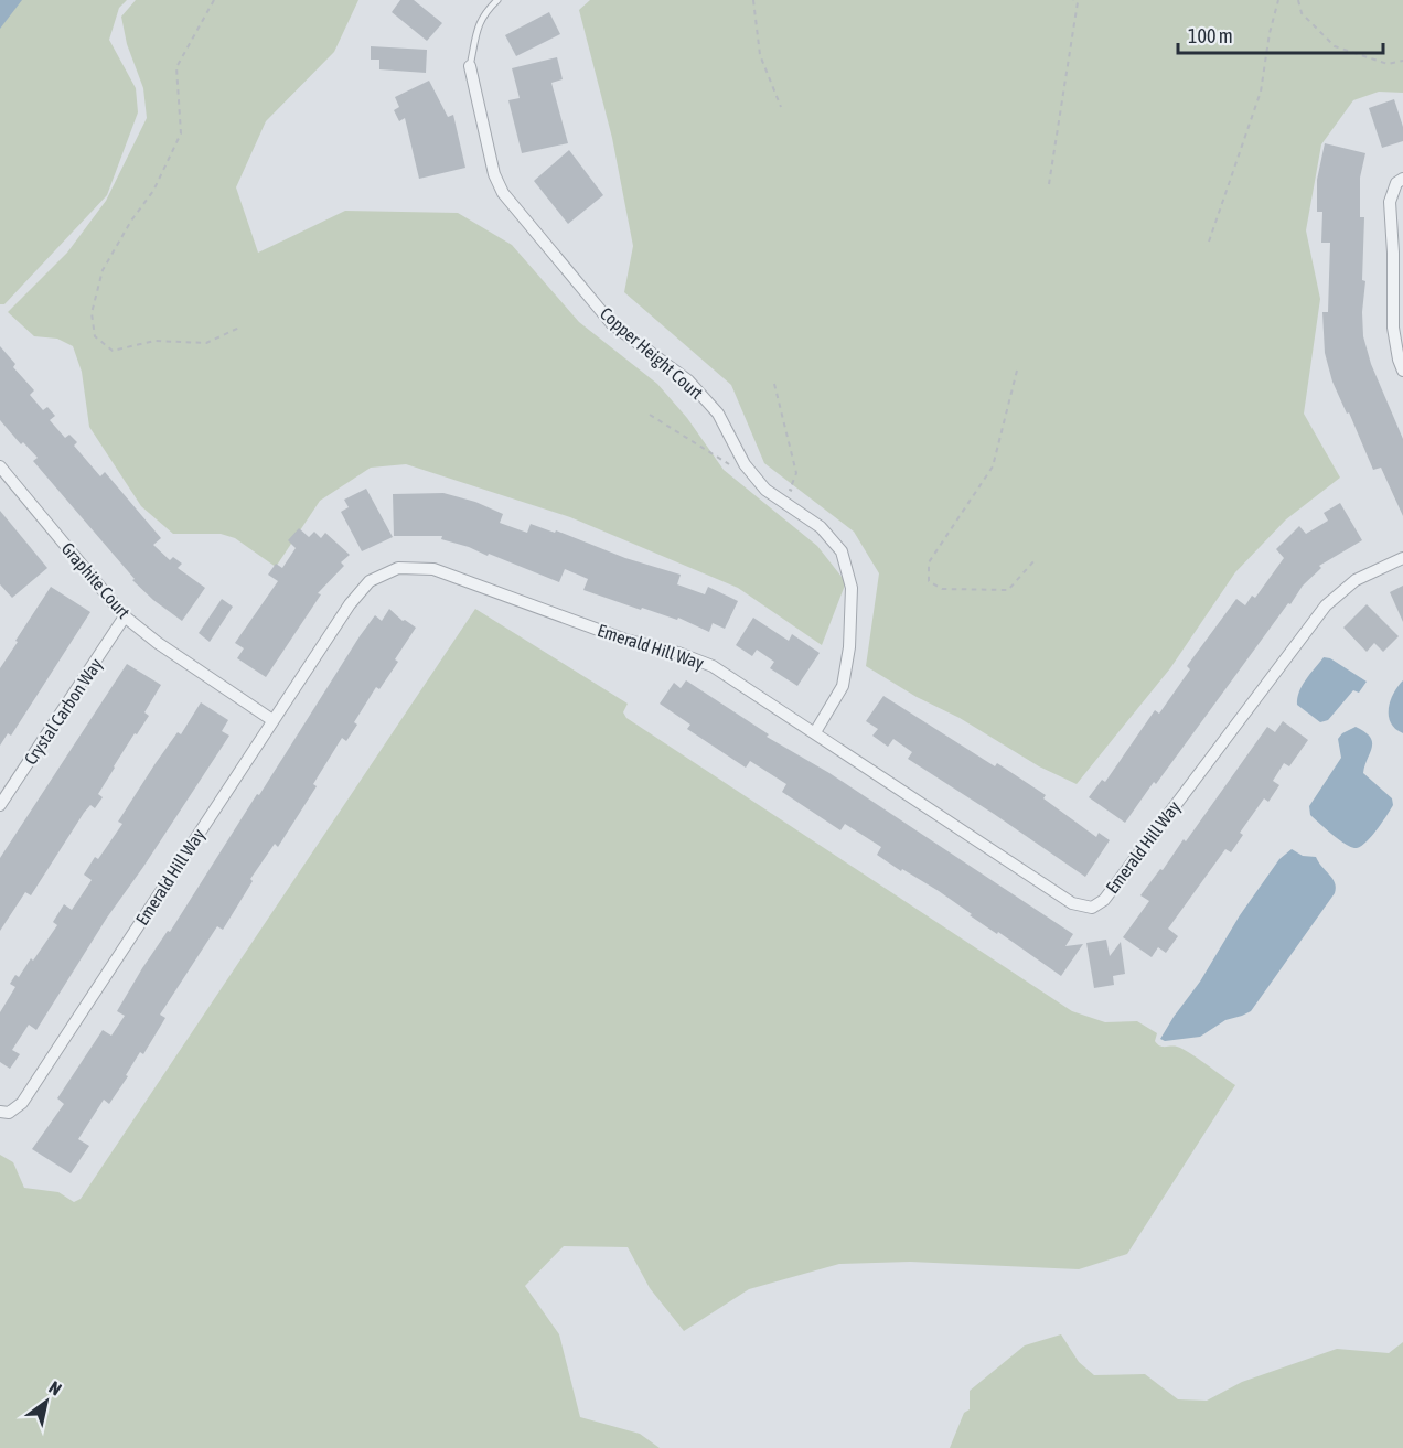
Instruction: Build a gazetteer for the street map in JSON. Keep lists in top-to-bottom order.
{
  "streets": {
    "street": [
      "Copper Height Court",
      "Graphite Court",
      "Emerald Hill Way",
      "Crystal Carbon Way"
    ]
  },
  "crossings": [
    ["Copper Height Court", "Emerald Hill Way"],
    ["Graphite Court", "Emerald Hill Way"],
    ["Graphite Court", "Crystal Carbon Way"]
  ],
  "scale_bar": "100 m",
  "north": "top right"
}
